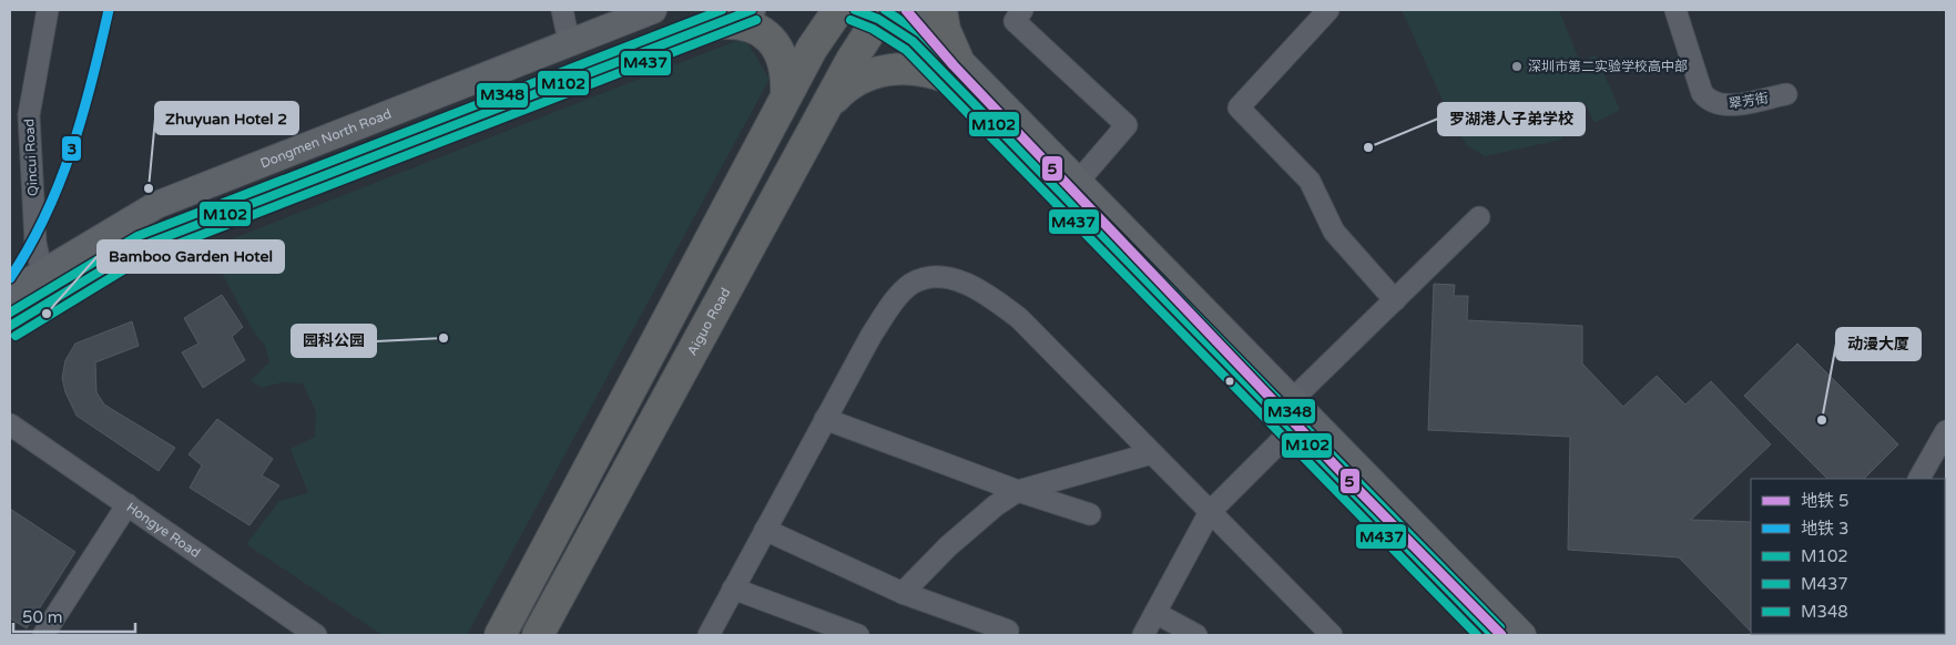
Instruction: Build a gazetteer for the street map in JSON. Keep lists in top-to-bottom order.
{
  "streets": {
    "highway": ["Aiguo Road"],
    "main road": ["Dongmen North Road"],
    "street": ["翠芳街", "Qincui Road", "Hongye Road"]
  },
  "crossings": [
    ["Dongmen North Road", "Qincui Road"]
  ],
  "places": [
    "深圳市第二实验学校高中部",
    "罗湖港人子弟学校",
    "Zhuyuan Hotel 2",
    "Bamboo Garden Hotel",
    "园科公园",
    "动漫大厦"
  ],
  "lines": [
    "metro line 5",
    "metro line 3",
    "transit line M102",
    "transit line M348",
    "transit line M437"
  ],
  "legend": [
    "地铁 5",
    "地铁 3",
    "M102",
    "M437",
    "M348"
  ],
  "scale_bar": "50 m"
}
